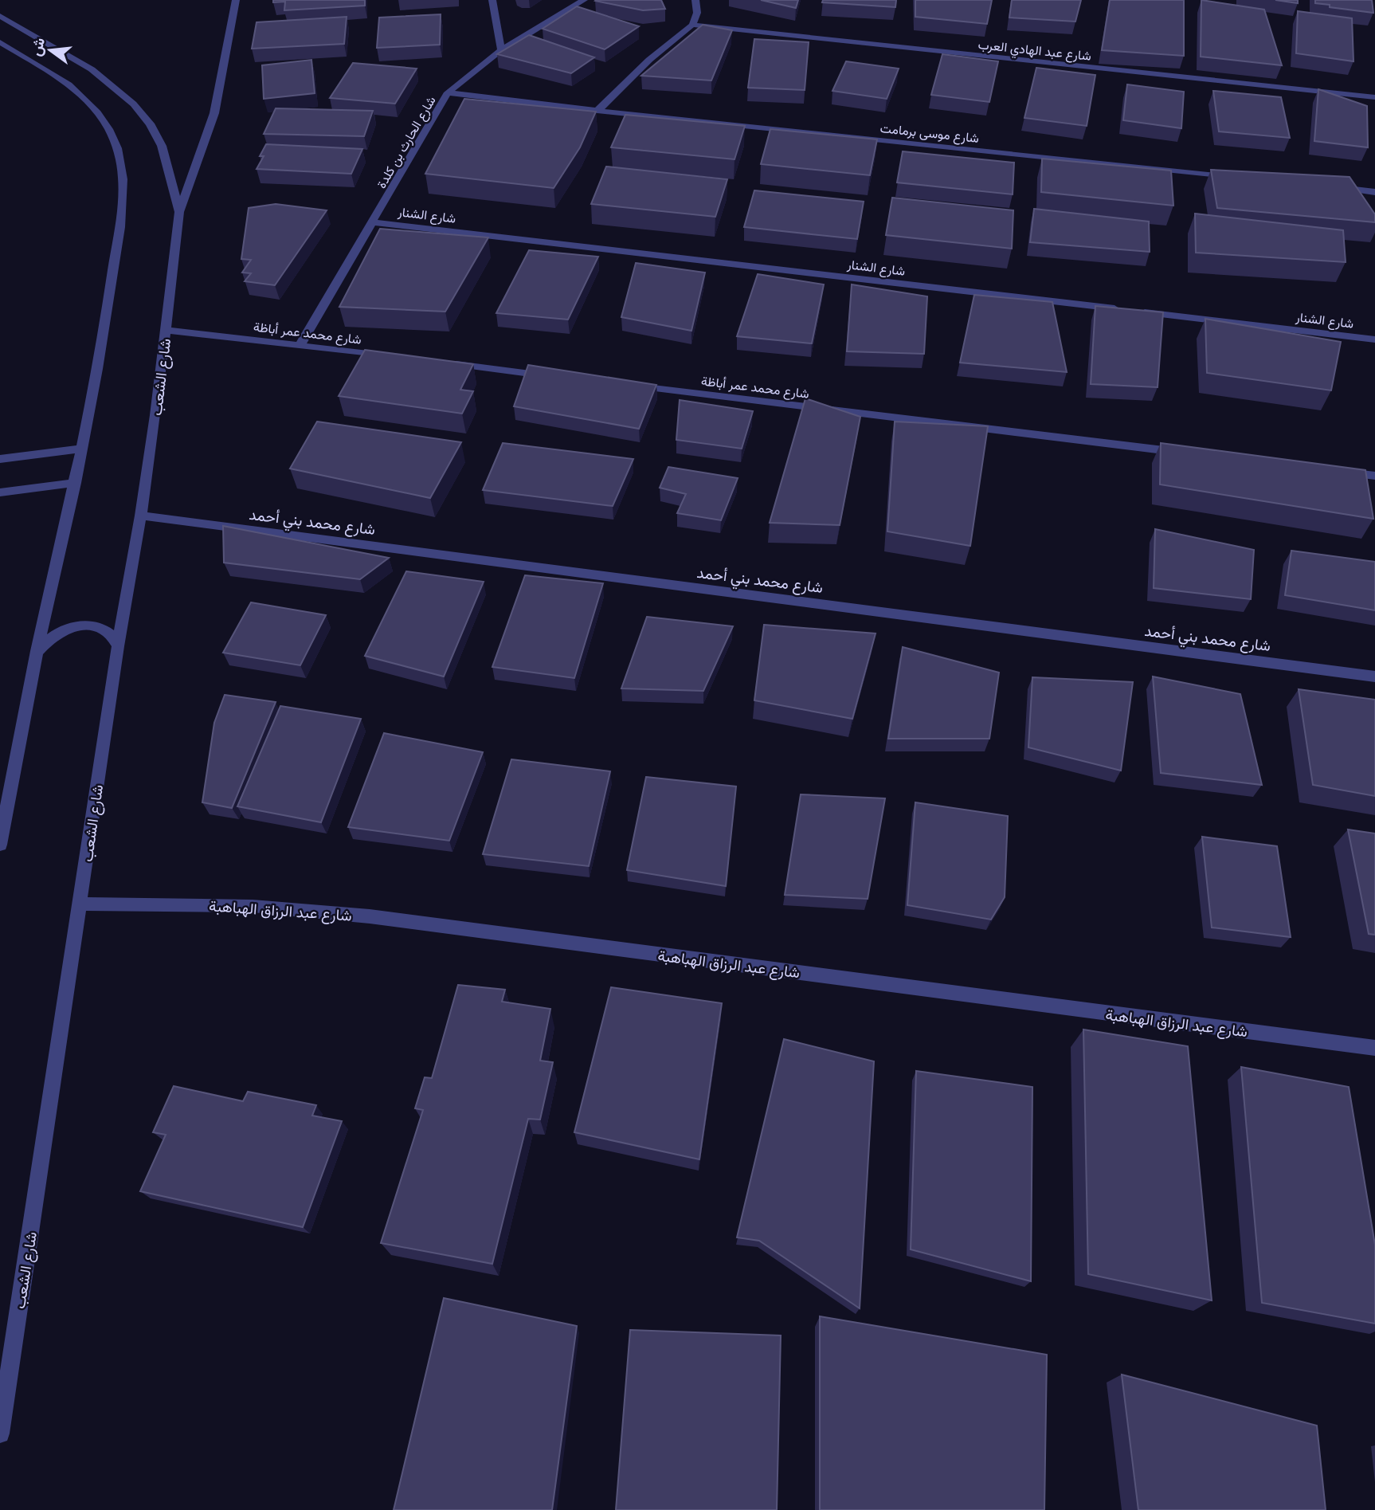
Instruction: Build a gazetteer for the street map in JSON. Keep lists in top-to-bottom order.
{
  "streets": {
    "street": [
      "شارع عبد الهادي العرب",
      "شارع موسى برمامت",
      "شارع الحارث بن كلدة",
      "شارع الشنار",
      "شارع محمد عمر أباظة",
      "شارع الشعب",
      "شارع محمد بني أحمد",
      "شارع عبد الرزاق الهباهبة"
    ]
  },
  "crossings": [
    ["شارع موسى برمامت", "شارع الحارث بن كلدة"],
    ["شارع الحارث بن كلدة", "شارع الشنار"],
    ["شارع الحارث بن كلدة", "شارع محمد عمر أباظة"],
    ["شارع محمد عمر أباظة", "شارع الشعب"],
    ["شارع الشعب", "شارع محمد بني أحمد"],
    ["شارع الشعب", "شارع عبد الرزاق الهباهبة"]
  ],
  "north": "left"
}
